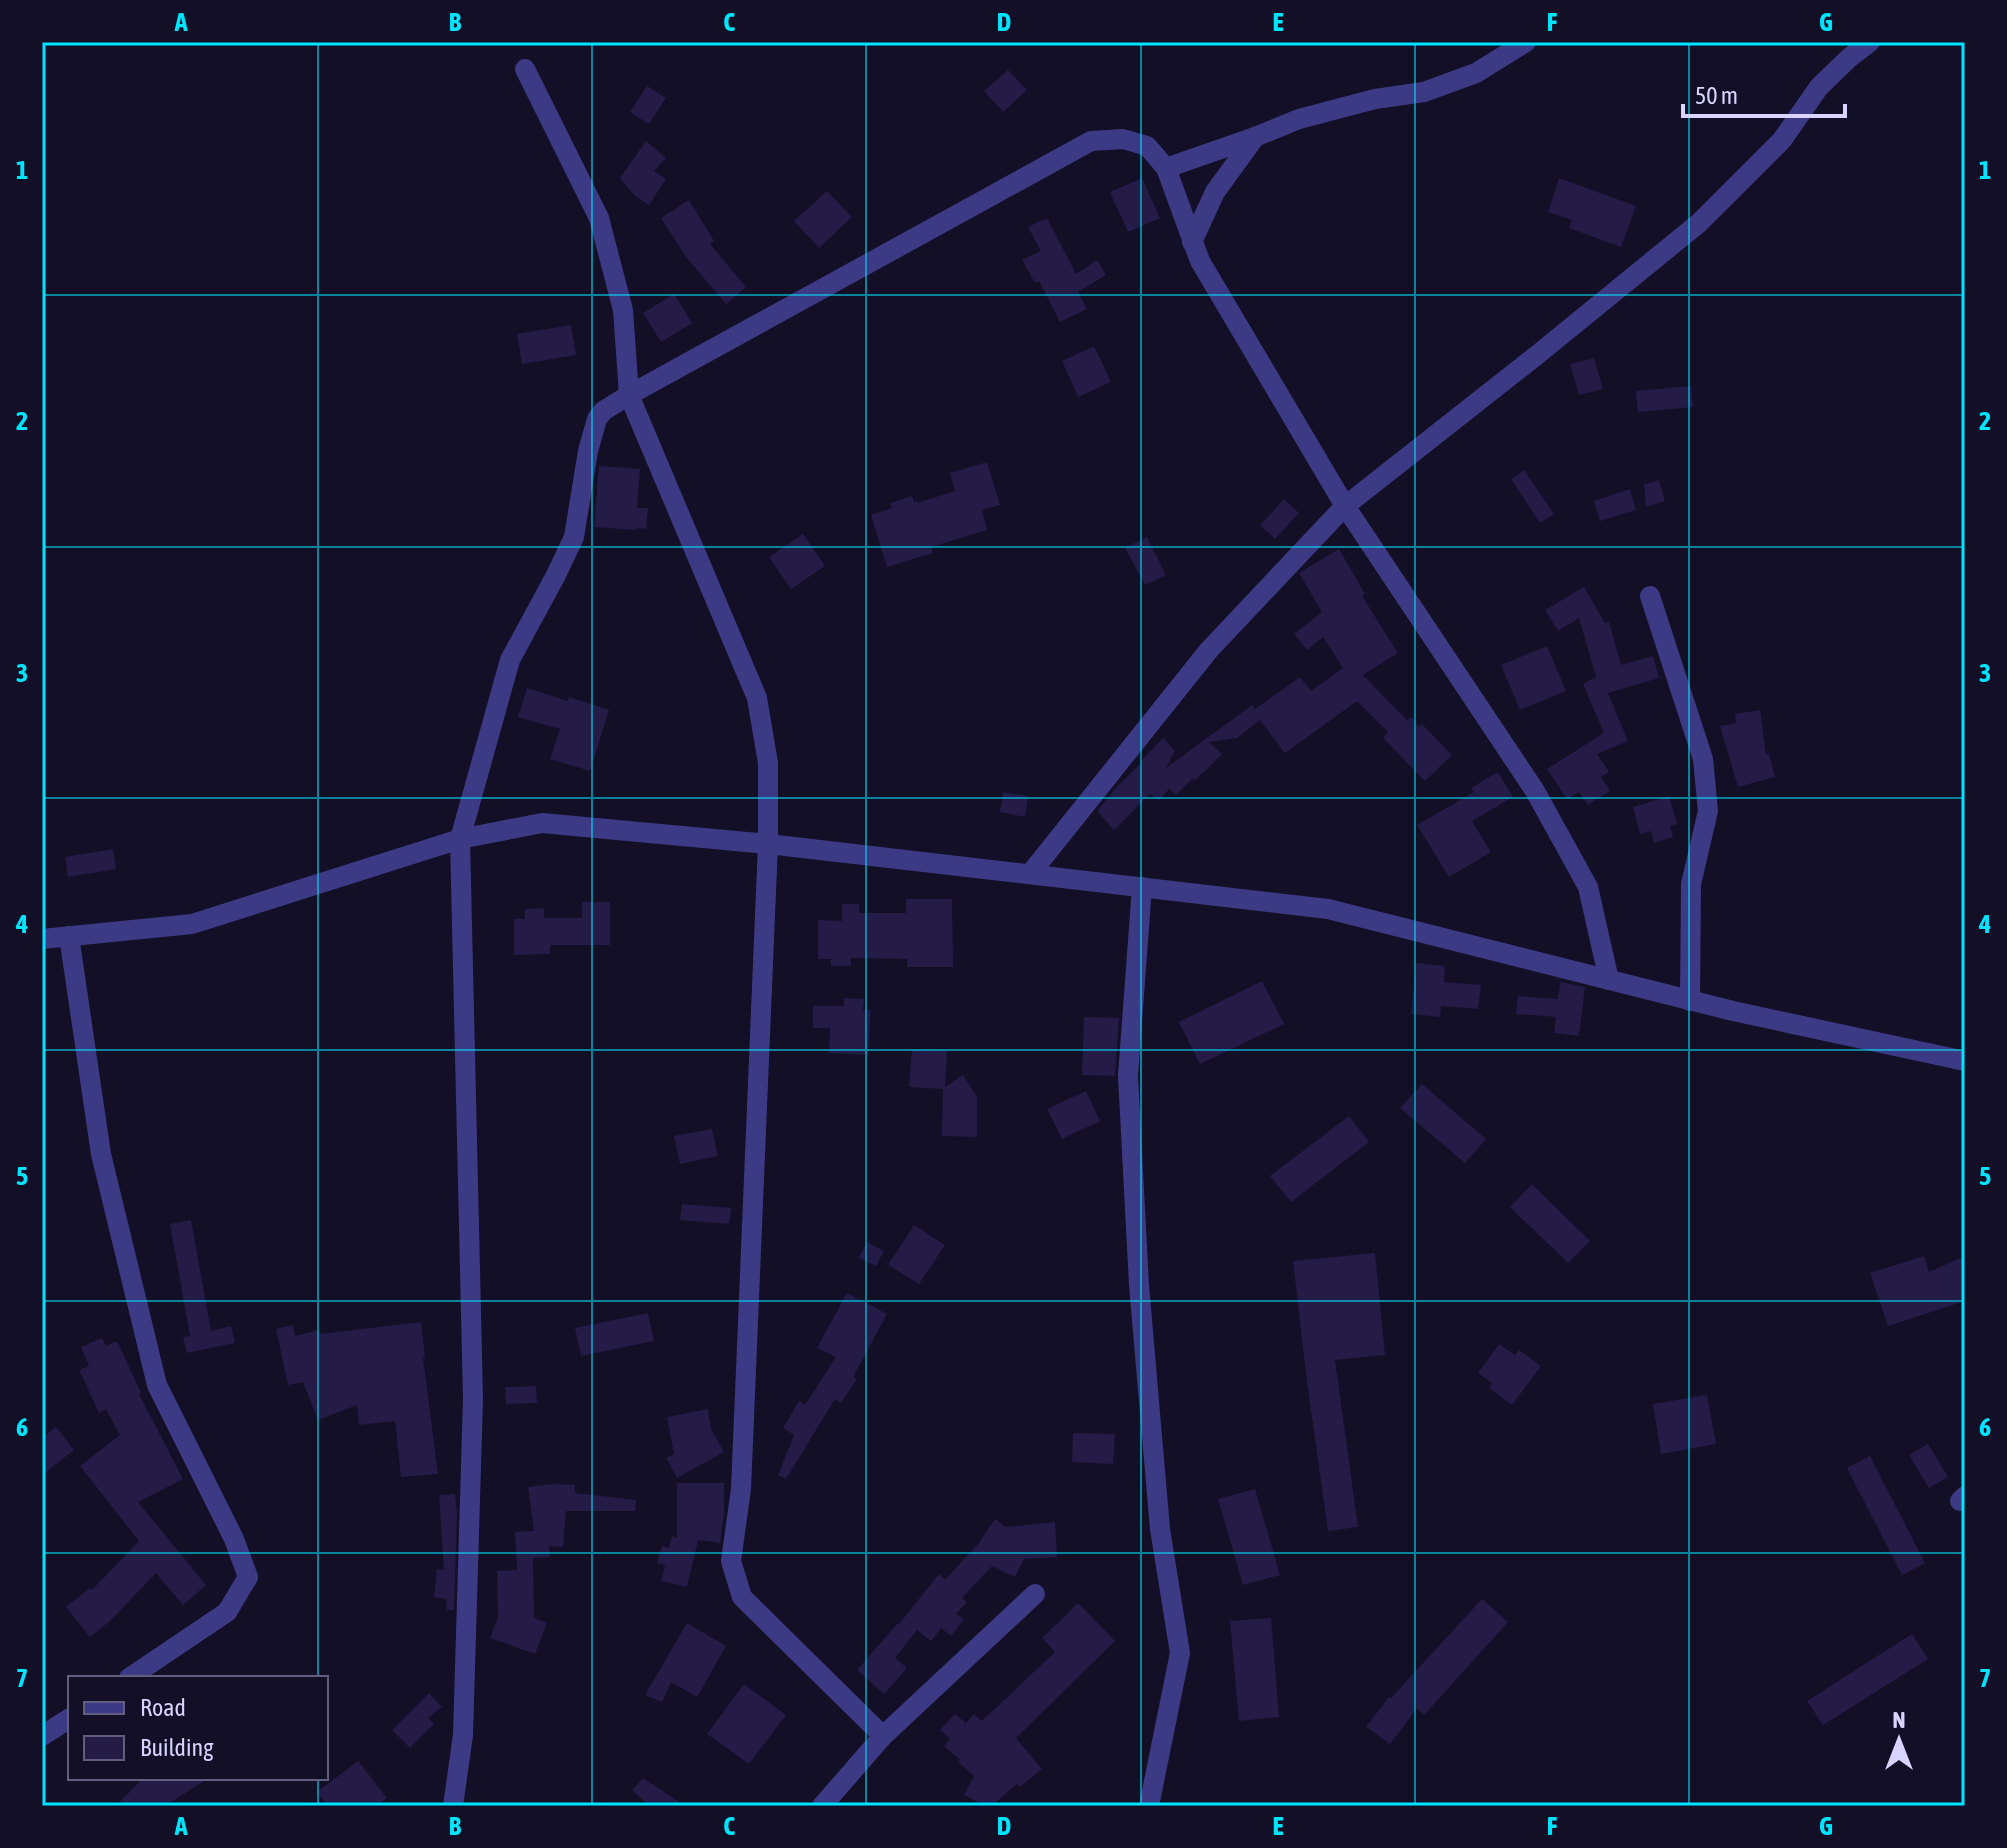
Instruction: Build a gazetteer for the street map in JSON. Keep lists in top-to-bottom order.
{
  "legend": ["Road", "Building"],
  "scale_bar": "50 m",
  "north": "top",
  "grid": {
    "columns": [
      "A",
      "B",
      "C",
      "D",
      "E",
      "F",
      "G"
    ],
    "rows": [
      "1",
      "2",
      "3",
      "4",
      "5",
      "6",
      "7"
    ]
  }
}
